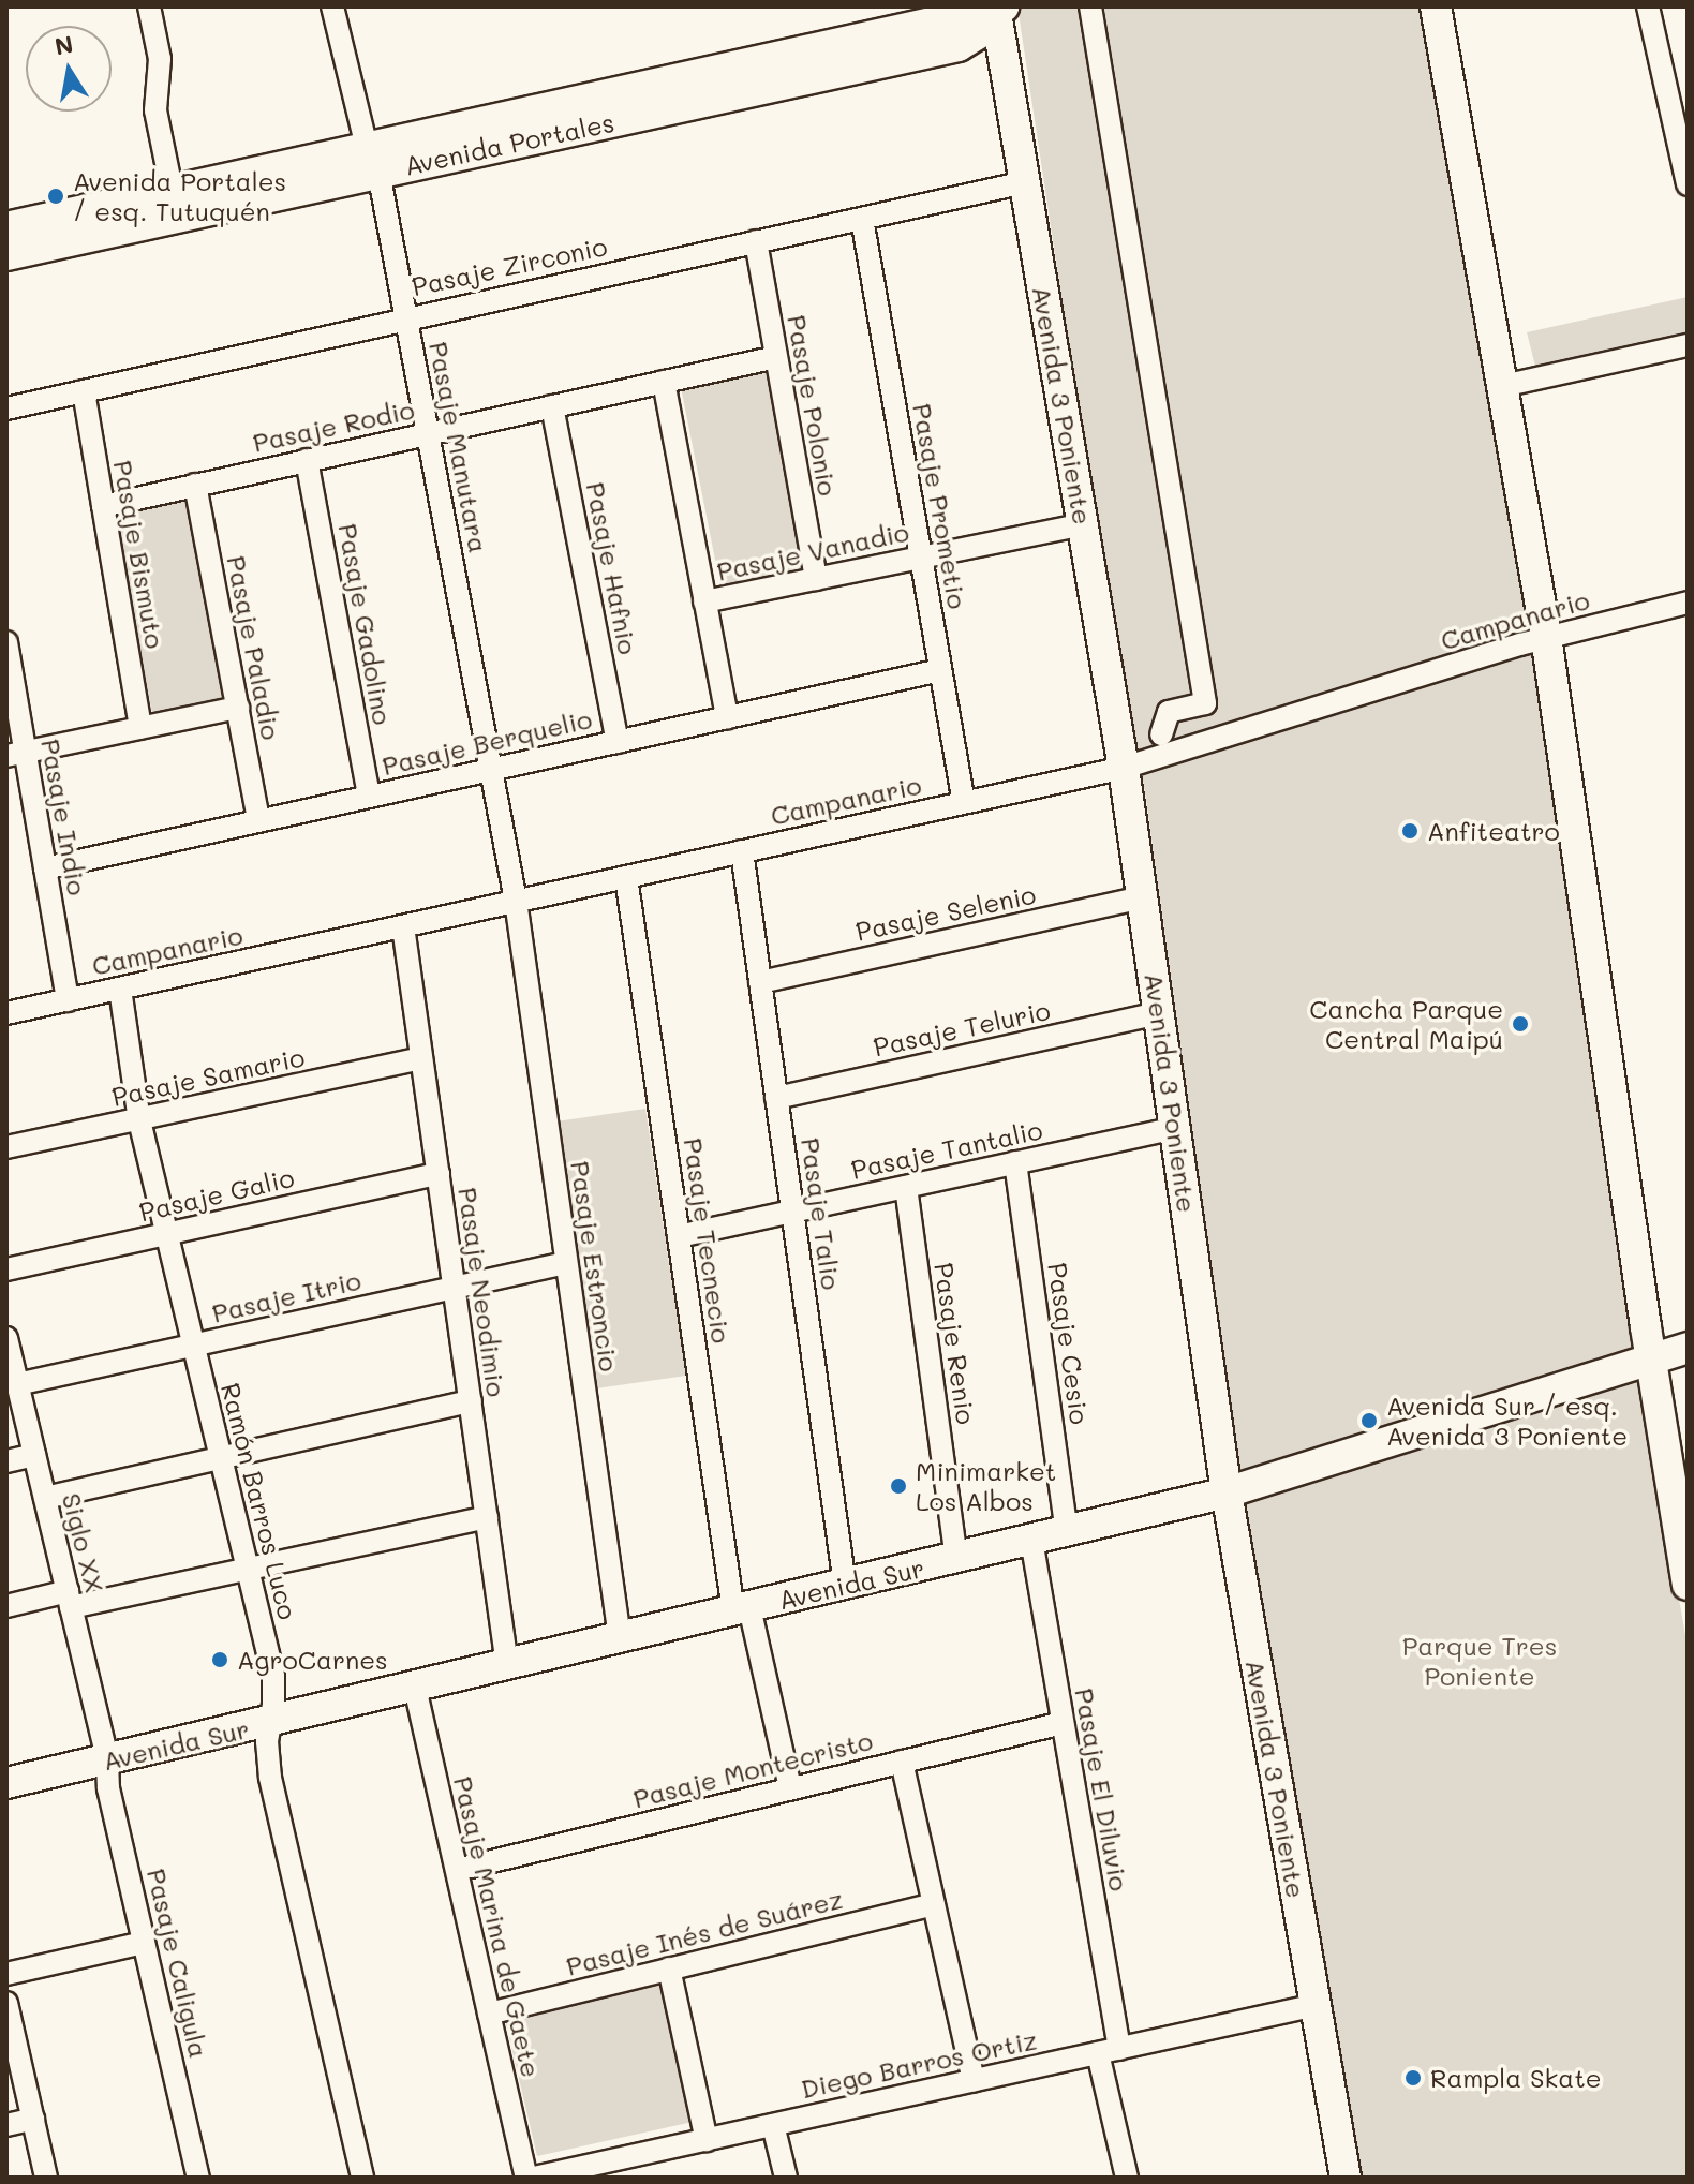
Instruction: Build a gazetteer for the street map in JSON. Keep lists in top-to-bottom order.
{
  "streets": {
    "main road": ["Avenida Portales", "Avenida 3 Poniente", "Avenida Sur"],
    "street": [
      "Pasaje Zirconio",
      "Pasaje Polonio",
      "Pasaje Rodio",
      "Pasaje Manutara",
      "Pasaje Prometio",
      "Pasaje Vanadio",
      "Pasaje Bismuto",
      "Pasaje Hafnio",
      "Campanario",
      "Pasaje Gadolino",
      "Pasaje Paladio",
      "Pasaje Berquelio",
      "Pasaje Indio",
      "Pasaje Selenio",
      "Pasaje Telurio",
      "Pasaje Samario",
      "Pasaje Tantalio",
      "Pasaje Galio",
      "Pasaje Talio",
      "Pasaje Tecnecio",
      "Pasaje Estroncio",
      "Pasaje Neodimio",
      "Pasaje Itrio",
      "Pasaje Renio",
      "Pasaje Cesio",
      "Ramón Barros Luco",
      "Siglo XX",
      "Pasaje Montecristo",
      "Pasaje El Diluvio",
      "Pasaje Marina de Gaete",
      "Pasaje Inés de Suárez",
      "Pasaje Caligula",
      "Diego Barros Ortiz"
    ]
  },
  "crossings": [
    ["Avenida Portales", "Avenida 3 Poniente"],
    ["Avenida Portales", "Pasaje Manutara"],
    ["Pasaje Zirconio", "Pasaje Polonio"],
    ["Pasaje Zirconio", "Avenida 3 Poniente"],
    ["Pasaje Zirconio", "Pasaje Manutara"],
    ["Pasaje Zirconio", "Pasaje Prometio"],
    ["Pasaje Zirconio", "Pasaje Bismuto"],
    ["Pasaje Polonio", "Pasaje Rodio"],
    ["Pasaje Polonio", "Pasaje Vanadio"],
    ["Avenida 3 Poniente", "Pasaje Vanadio"],
    ["Avenida 3 Poniente", "Campanario"],
    ["Avenida 3 Poniente", "Pasaje Selenio"],
    ["Avenida 3 Poniente", "Pasaje Telurio"],
    ["Avenida 3 Poniente", "Pasaje Tantalio"],
    ["Avenida 3 Poniente", "Avenida Sur"],
    ["Avenida 3 Poniente", "Diego Barros Ortiz"],
    ["Pasaje Rodio", "Pasaje Manutara"],
    ["Pasaje Rodio", "Pasaje Bismuto"],
    ["Pasaje Rodio", "Pasaje Hafnio"],
    ["Pasaje Rodio", "Pasaje Gadolino"],
    ["Pasaje Rodio", "Pasaje Paladio"],
    ["Pasaje Manutara", "Campanario"],
    ["Pasaje Manutara", "Pasaje Berquelio"],
    ["Pasaje Manutara", "Pasaje Estroncio"],
    ["Pasaje Prometio", "Pasaje Vanadio"],
    ["Pasaje Prometio", "Campanario"],
    ["Pasaje Prometio", "Pasaje Berquelio"],
    ["Pasaje Hafnio", "Pasaje Berquelio"],
    ["Campanario", "Pasaje Indio"],
    ["Campanario", "Pasaje Talio"],
    ["Campanario", "Pasaje Tecnecio"],
    ["Campanario", "Pasaje Estroncio"],
    ["Campanario", "Pasaje Neodimio"],
    ["Campanario", "Ramón Barros Luco"],
    ["Pasaje Gadolino", "Pasaje Berquelio"],
    ["Pasaje Paladio", "Pasaje Berquelio"],
    ["Pasaje Berquelio", "Pasaje Indio"],
    ["Pasaje Selenio", "Pasaje Talio"],
    ["Pasaje Telurio", "Pasaje Talio"],
    ["Pasaje Samario", "Pasaje Neodimio"],
    ["Pasaje Samario", "Ramón Barros Luco"],
    ["Pasaje Tantalio", "Pasaje Talio"],
    ["Pasaje Tantalio", "Pasaje Tecnecio"],
    ["Pasaje Tantalio", "Pasaje Renio"],
    ["Pasaje Tantalio", "Pasaje Cesio"],
    ["Pasaje Galio", "Pasaje Neodimio"],
    ["Pasaje Galio", "Ramón Barros Luco"],
    ["Pasaje Talio", "Avenida Sur"],
    ["Pasaje Tecnecio", "Avenida Sur"],
    ["Pasaje Tecnecio", "Pasaje Montecristo"],
    ["Pasaje Estroncio", "Pasaje Itrio"],
    ["Pasaje Estroncio", "Avenida Sur"],
    ["Pasaje Neodimio", "Pasaje Itrio"],
    ["Pasaje Neodimio", "Avenida Sur"],
    ["Pasaje Itrio", "Ramón Barros Luco"],
    ["Pasaje Itrio", "Siglo XX"],
    ["Pasaje Renio", "Avenida Sur"],
    ["Pasaje Cesio", "Avenida Sur"],
    ["Ramón Barros Luco", "Avenida Sur"],
    ["Siglo XX", "Avenida Sur"],
    ["Siglo XX", "Pasaje Caligula"],
    ["Avenida Sur", "Pasaje El Diluvio"],
    ["Avenida Sur", "Pasaje Marina de Gaete"],
    ["Avenida Sur", "Pasaje Caligula"],
    ["Pasaje Montecristo", "Pasaje El Diluvio"],
    ["Pasaje Montecristo", "Pasaje Marina de Gaete"],
    ["Pasaje El Diluvio", "Diego Barros Ortiz"],
    ["Pasaje Marina de Gaete", "Pasaje Inés de Suárez"]
  ],
  "parks": ["Parque Tres Poniente"],
  "places": [
    "Avenida Portales / esq. Tutuquén",
    "Anfiteatro",
    "Cancha Parque Central Maipú",
    "Avenida Sur / esq. Avenida 3 Poniente",
    "Minimarket Los Albos",
    "AgroCarnes",
    "Rampla Skate"
  ],
  "north": "top"
}
